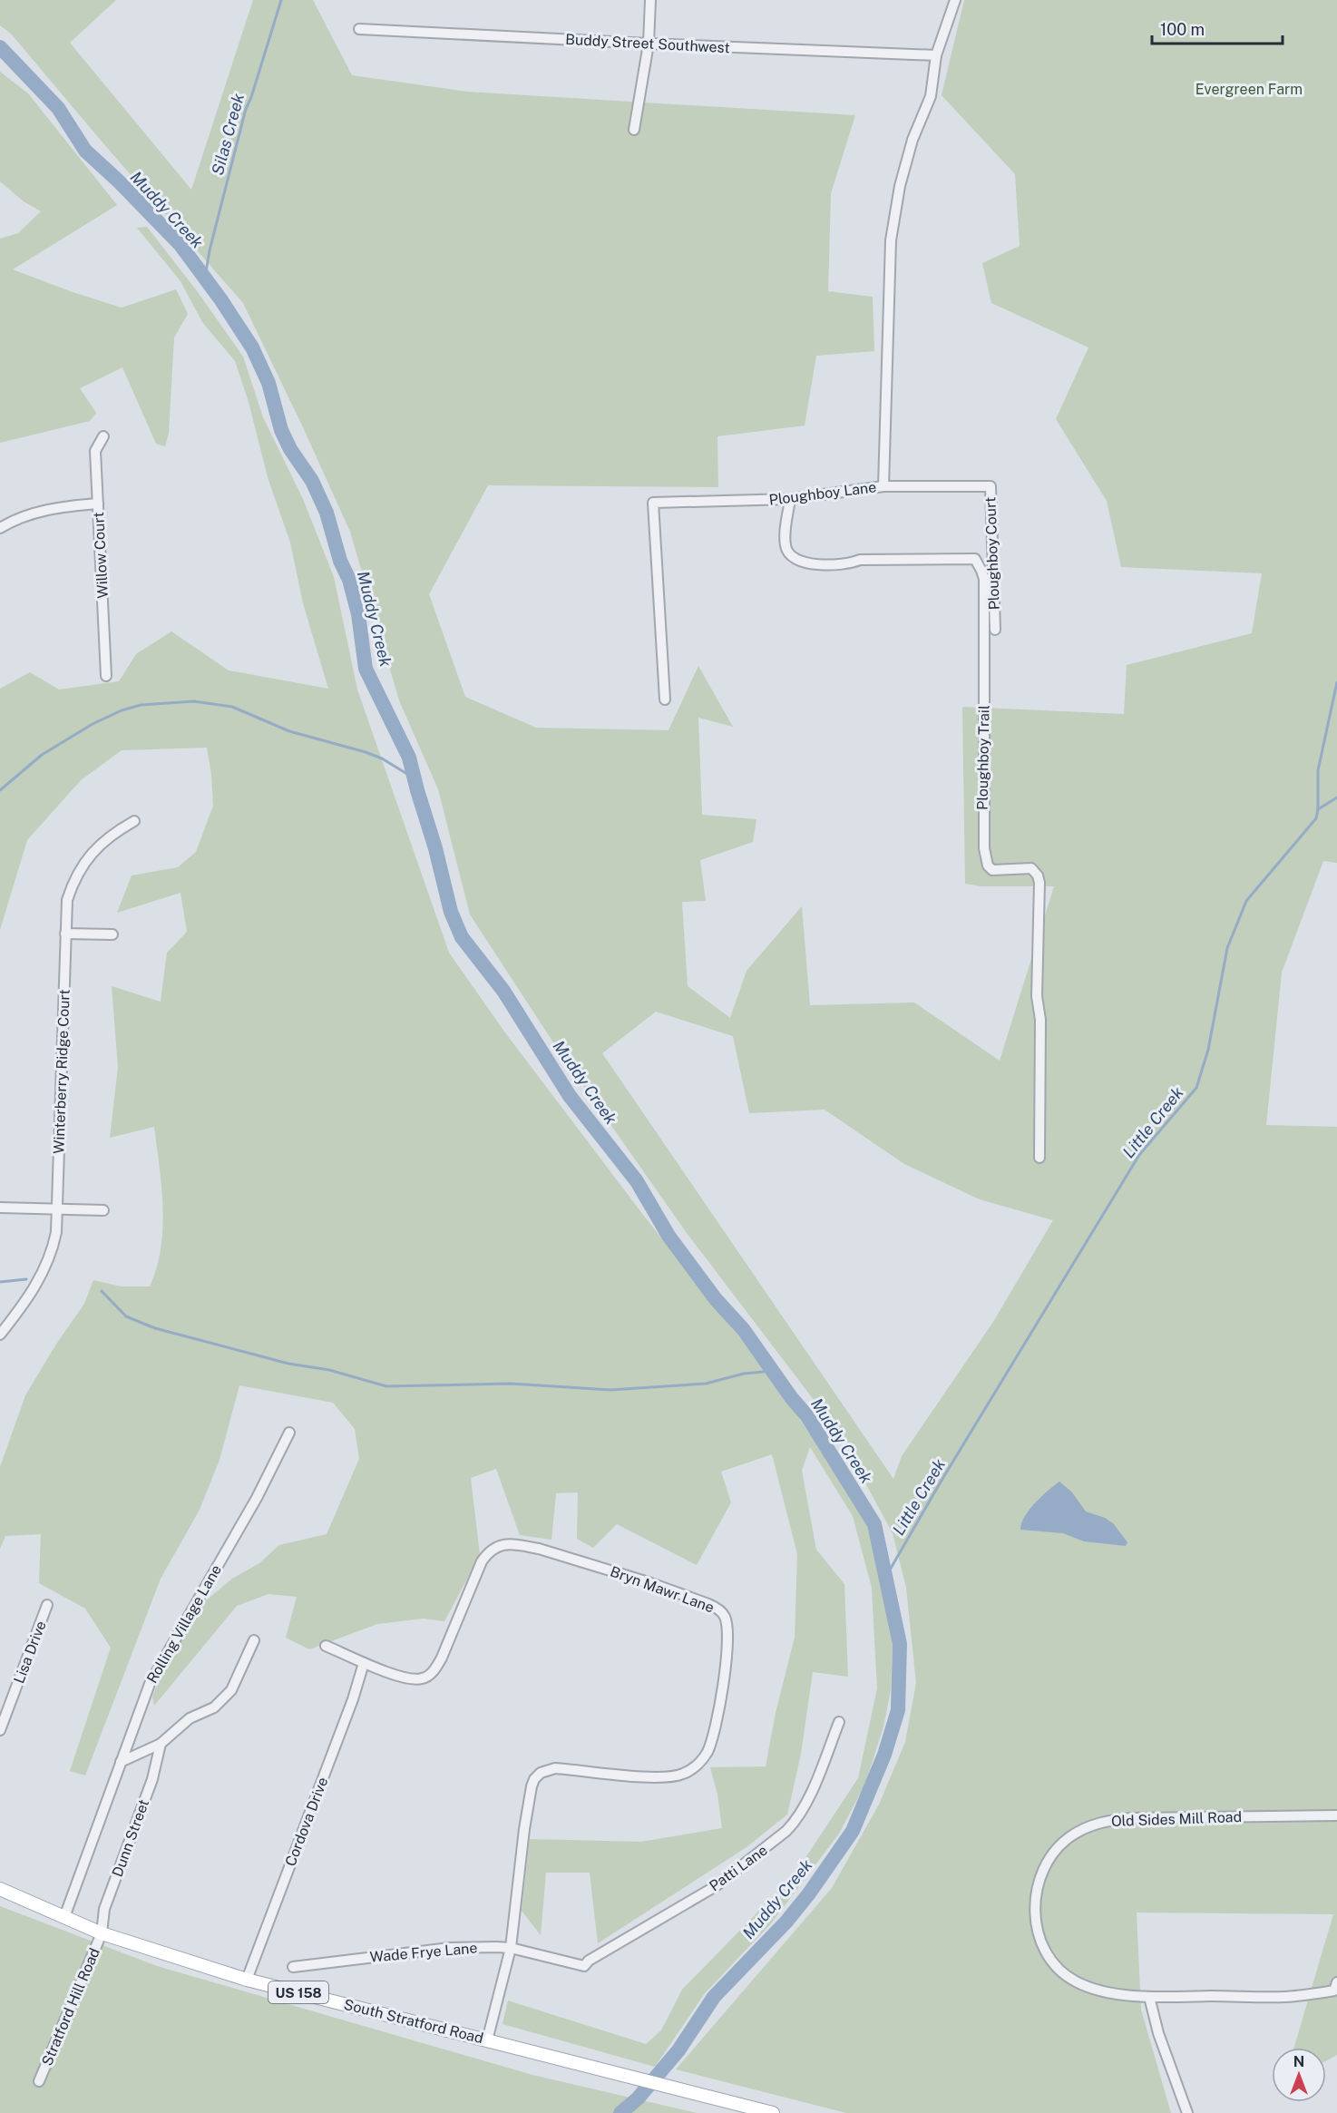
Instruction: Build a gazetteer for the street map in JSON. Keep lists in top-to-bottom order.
{
  "streets": {
    "main road": ["US 158", "South Stratford Road"],
    "street": [
      "Buddy Street Southwest",
      "Ploughboy Lane",
      "Ploughboy Court",
      "Willow Court",
      "Ploughboy Trail",
      "Winterberry Ridge Court",
      "Bryn Mawr Lane",
      "Rolling Village Lane",
      "Lisa Drive",
      "Old Sides Mill Road",
      "Cordova Drive",
      "Dunn Street",
      "Patti Lane",
      "Wade Frye Lane",
      "Stratford Hill Road"
    ]
  },
  "crossings": [
    ["Buddy Street Southwest", "Ploughboy Lane"],
    ["Ploughboy Lane", "Ploughboy Court"],
    ["Ploughboy Lane", "Ploughboy Trail"],
    ["Bryn Mawr Lane", "Cordova Drive"],
    ["Bryn Mawr Lane", "Wade Frye Lane"],
    ["Bryn Mawr Lane", "South Stratford Road"],
    ["Rolling Village Lane", "South Stratford Road"],
    ["Cordova Drive", "South Stratford Road"],
    ["Dunn Street", "Stratford Hill Road"],
    ["Dunn Street", "South Stratford Road"],
    ["Patti Lane", "Wade Frye Lane"],
    ["Stratford Hill Road", "South Stratford Road"]
  ],
  "water": ["Silas Creek", "Muddy Creek", "Little Creek"],
  "parks": ["Evergreen Farm"],
  "scale_bar": "100 m",
  "north": "top"
}
